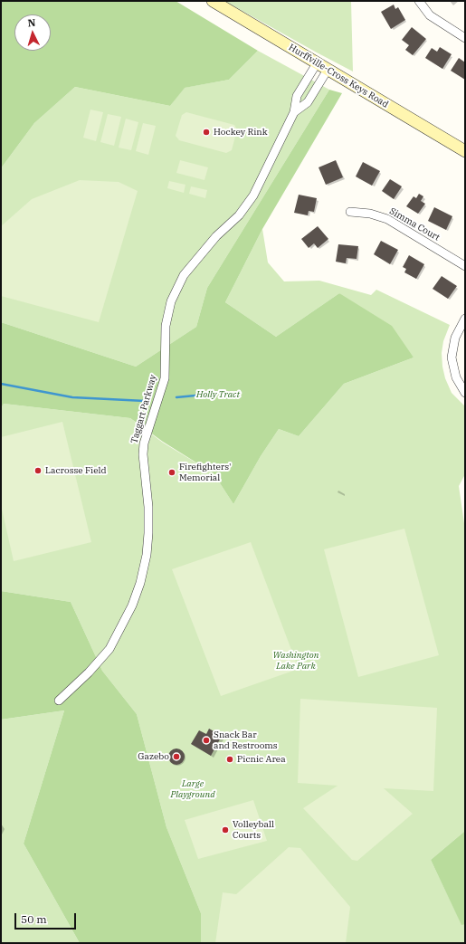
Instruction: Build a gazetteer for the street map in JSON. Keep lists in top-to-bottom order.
{
  "streets": {
    "main road": ["Hurffville-Cross Keys Road"],
    "street": ["Simma Court", "Taggart Parkway"]
  },
  "crossings": [
    ["Hurffville-Cross Keys Road", "Taggart Parkway"]
  ],
  "parks": ["Holly Tract", "Washington Lake Park", "Large Playground"],
  "places": [
    "Hockey Rink",
    "Lacrosse Field",
    "Firefighters' Memorial",
    "Snack Bar and Restrooms",
    "Gazebo",
    "Picnic Area",
    "Volleyball Courts"
  ],
  "scale_bar": "50 m",
  "north": "top"
}
